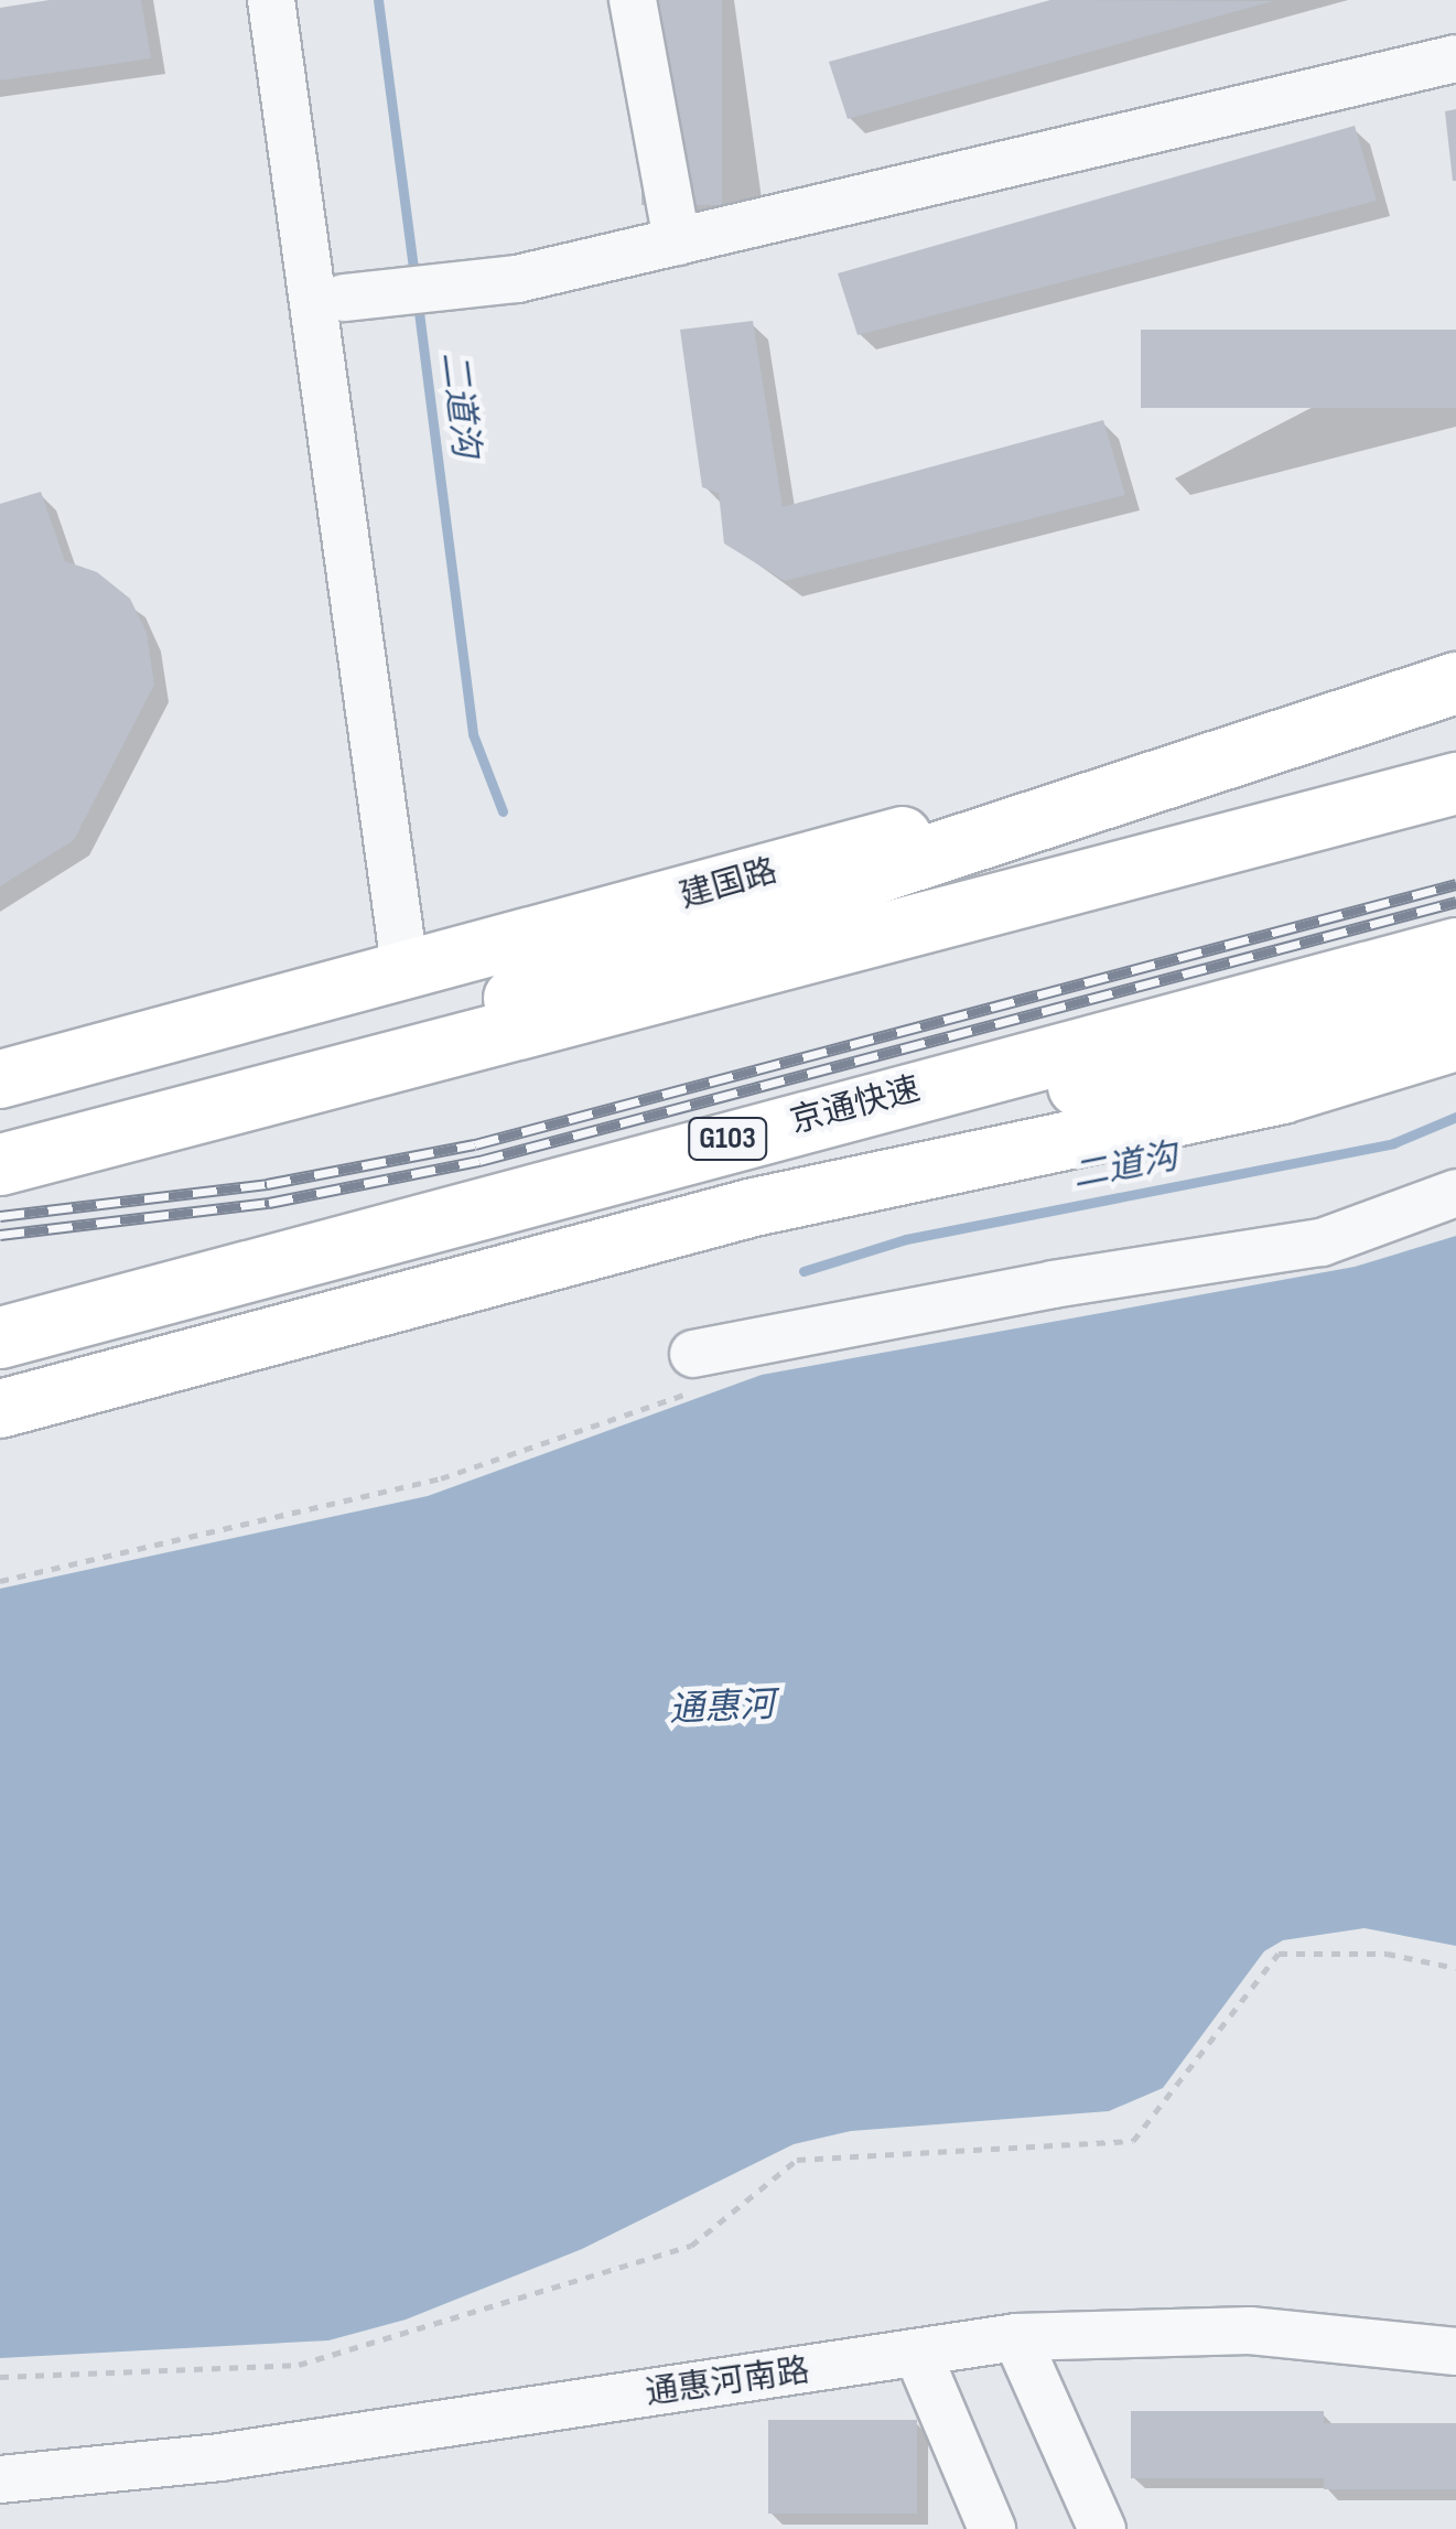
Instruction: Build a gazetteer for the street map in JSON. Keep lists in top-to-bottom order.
{
  "streets": {
    "highway": ["京通快速", "G103"],
    "main road": ["建国路"],
    "street": ["通惠河南路"]
  },
  "water": ["二道沟", "通惠河"]
}
